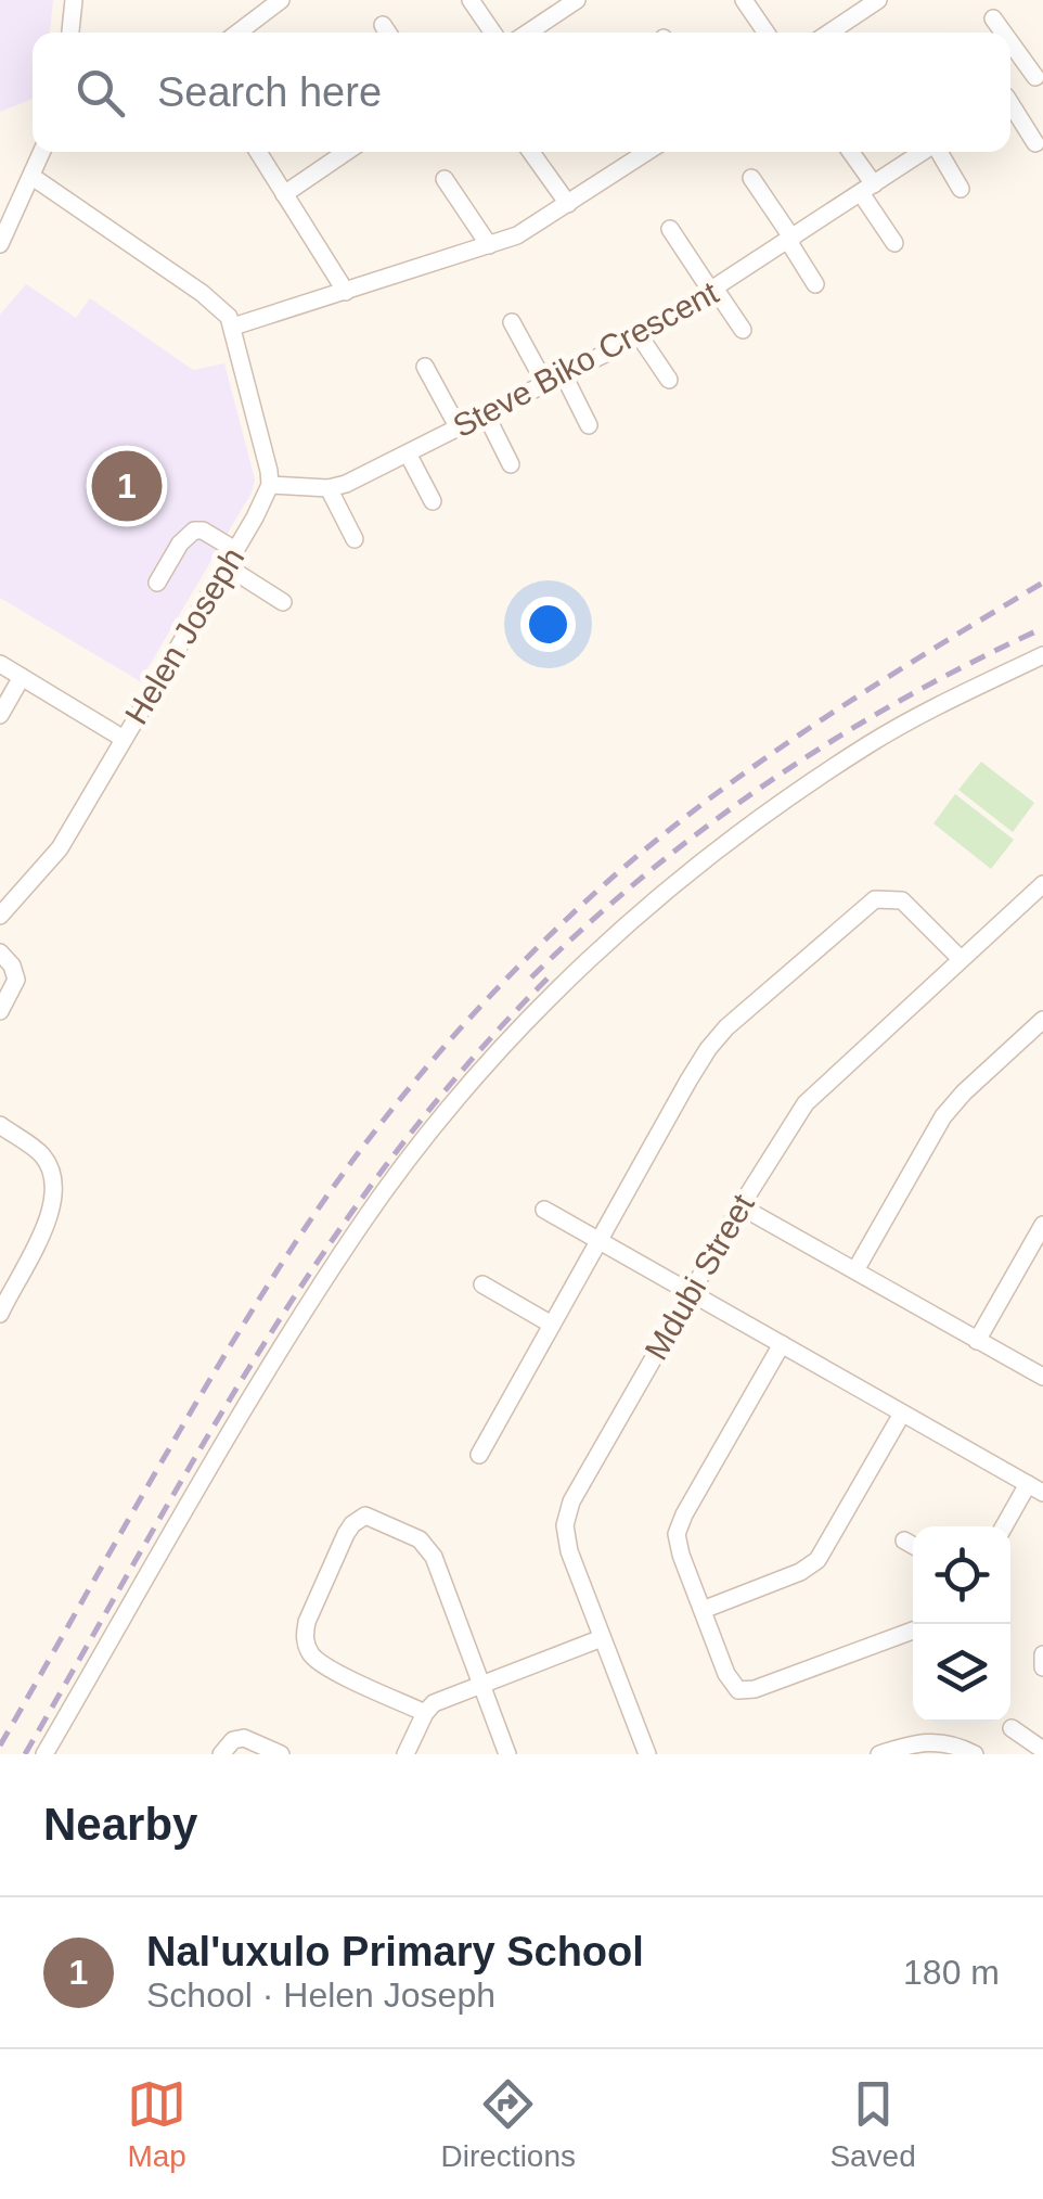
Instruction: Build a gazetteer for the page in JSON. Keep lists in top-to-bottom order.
{
  "streets": {
    "street": ["Steve Biko Crescent", "Helen Joseph", "Mdubi Street"]
  },
  "crossings": [
    ["Steve Biko Crescent", "Helen Joseph"]
  ],
  "page": {
    "search": "Search here",
    "pins": "1",
    "heading": "Nearby",
    "list": [
      {
        "mark": "1",
        "name": "Nal'uxulo Primary School",
        "note": "School · Helen Joseph",
        "value": "180 m"
      }
    ],
    "nav": ["Map", "Directions", "Saved"]
  }
}
